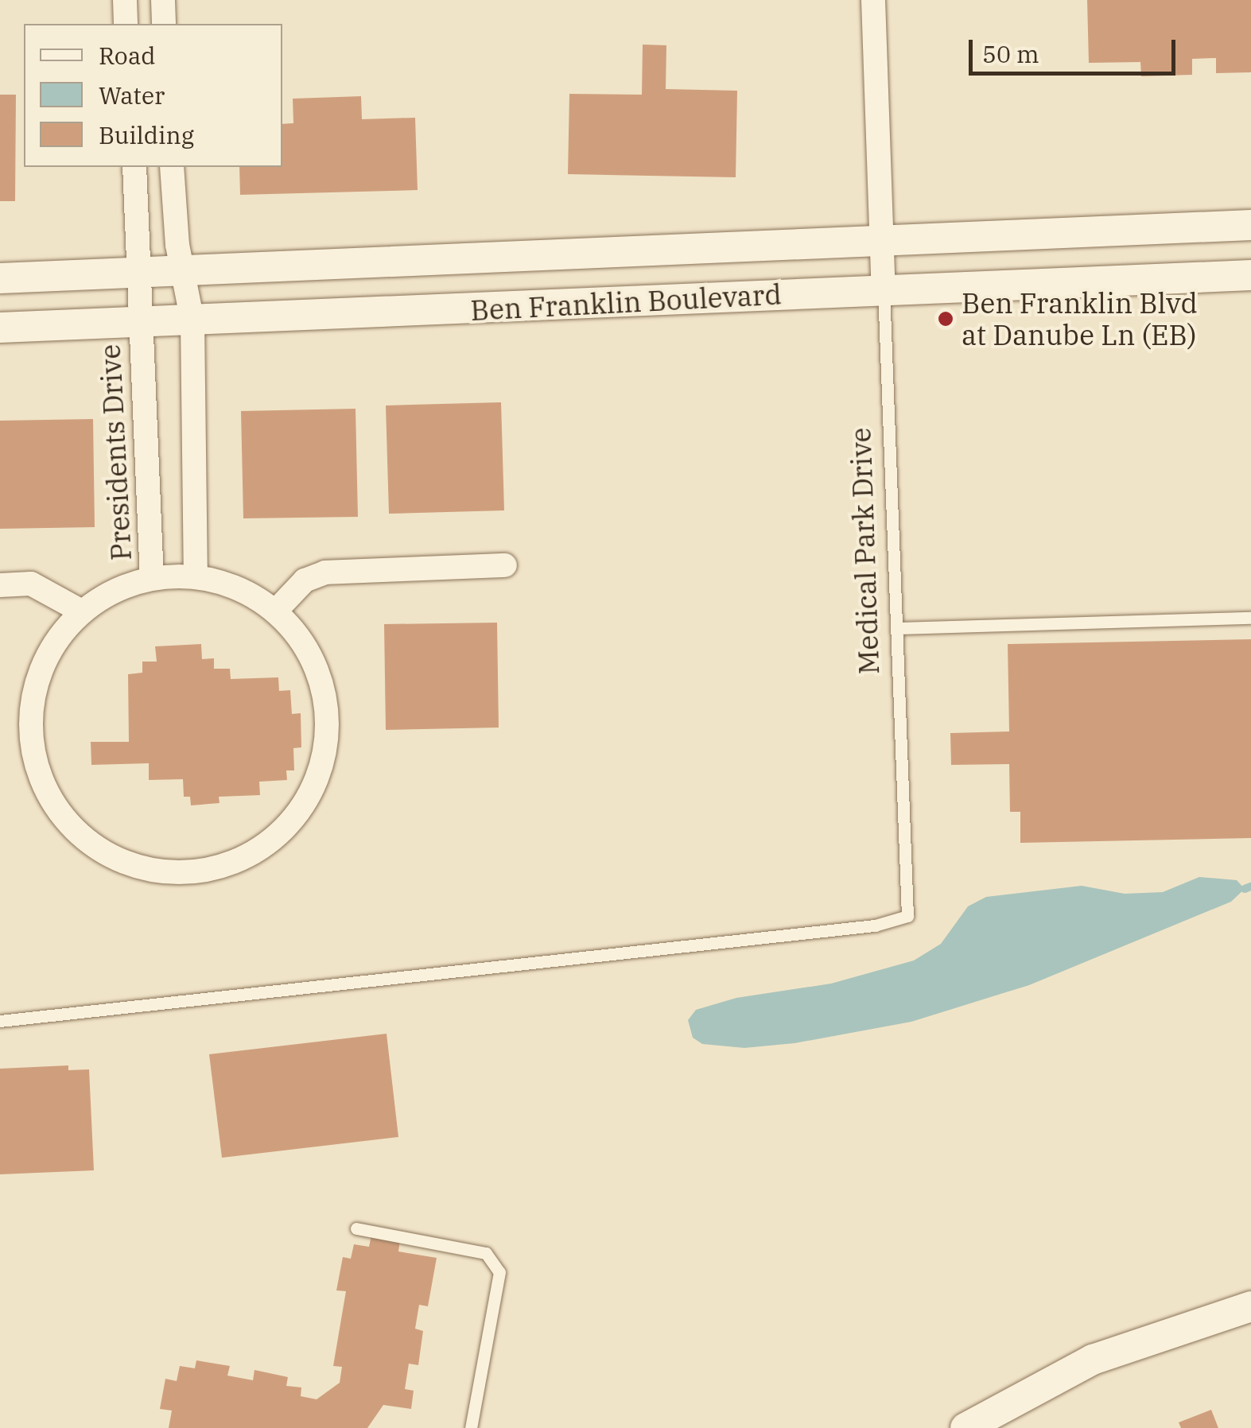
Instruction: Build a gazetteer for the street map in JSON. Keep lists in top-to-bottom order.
{
  "streets": {
    "street": ["Ben Franklin Boulevard", "Presidents Drive", "Medical Park Drive"]
  },
  "crossings": [
    ["Ben Franklin Boulevard", "Presidents Drive"],
    ["Ben Franklin Boulevard", "Medical Park Drive"]
  ],
  "places": ["Ben Franklin Blvd at Danube Ln (EB)"],
  "legend": ["Road", "Water", "Building"],
  "scale_bar": "50 m"
}
